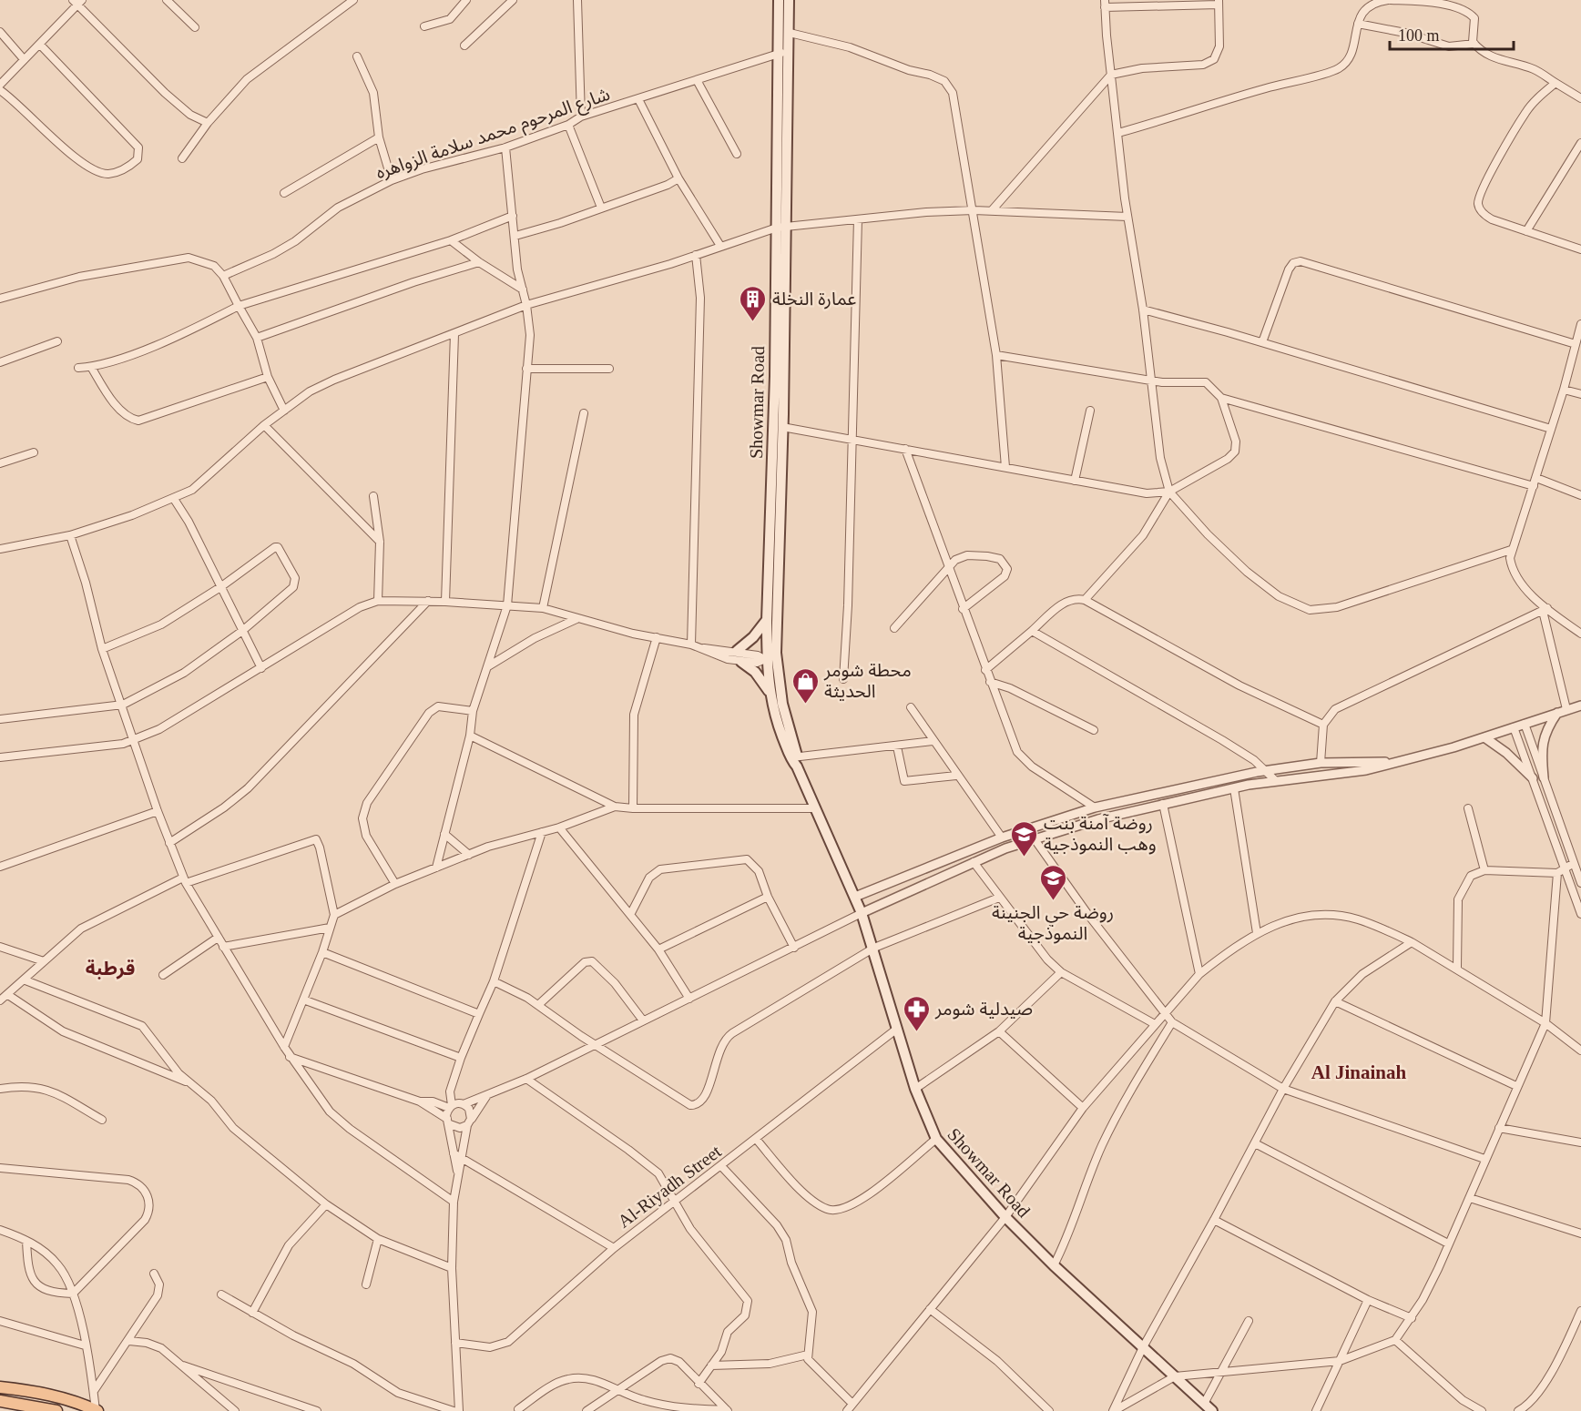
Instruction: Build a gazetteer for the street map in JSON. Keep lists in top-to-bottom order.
{
  "streets": {
    "main road": ["Showmar Road"],
    "street": ["شارع المرحوم محمد سلامة الزواهره", "Al-Riyadh Street"]
  },
  "crossings": [
    ["شارع المرحوم محمد سلامة الزواهره", "Showmar Road"],
    ["Showmar Road", "Al-Riyadh Street"]
  ],
  "districts": ["قرطبة", "Al Jinainah"],
  "places": {
    "building": ["عمارة النخلة"],
    "shop": ["محطة شومر الحديثة"],
    "school or university": ["روضة آمنة بنت وهب النموذجية", "روضة حي الجنينة النموذجية"],
    "pharmacy": ["صيدلية شومر"]
  },
  "scale_bar": "100 m"
}
